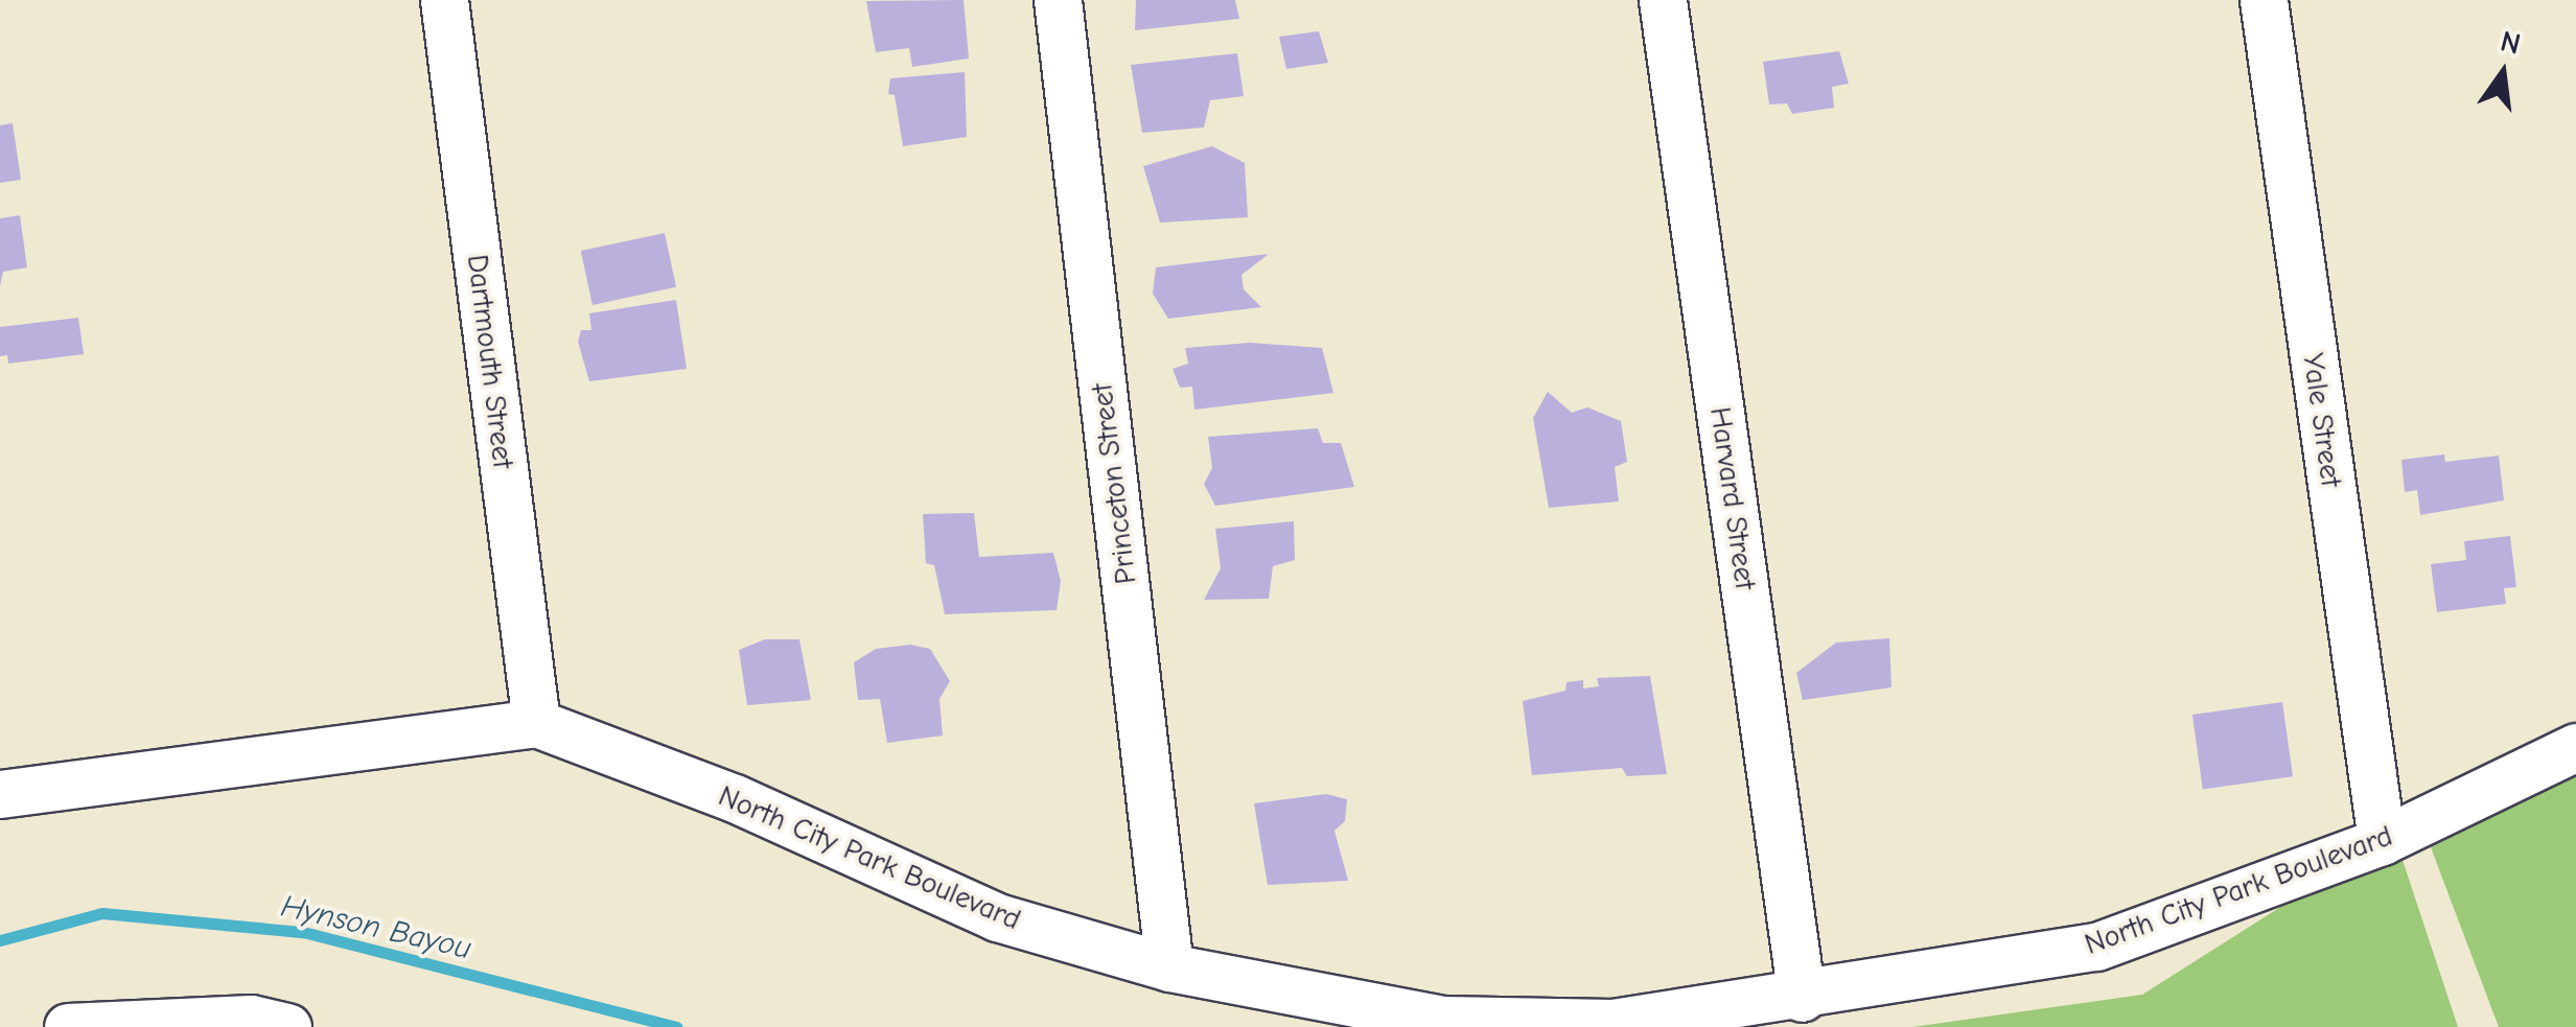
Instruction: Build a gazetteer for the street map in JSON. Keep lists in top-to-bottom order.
{
  "streets": {
    "street": [
      "Dartmouth Street",
      "Yale Street",
      "Princeton Street",
      "Harvard Street",
      "North City Park Boulevard"
    ]
  },
  "crossings": [
    ["Dartmouth Street", "North City Park Boulevard"],
    ["Yale Street", "North City Park Boulevard"],
    ["Princeton Street", "North City Park Boulevard"],
    ["Harvard Street", "North City Park Boulevard"]
  ],
  "water": ["Hynson Bayou"],
  "north": "top"
}
